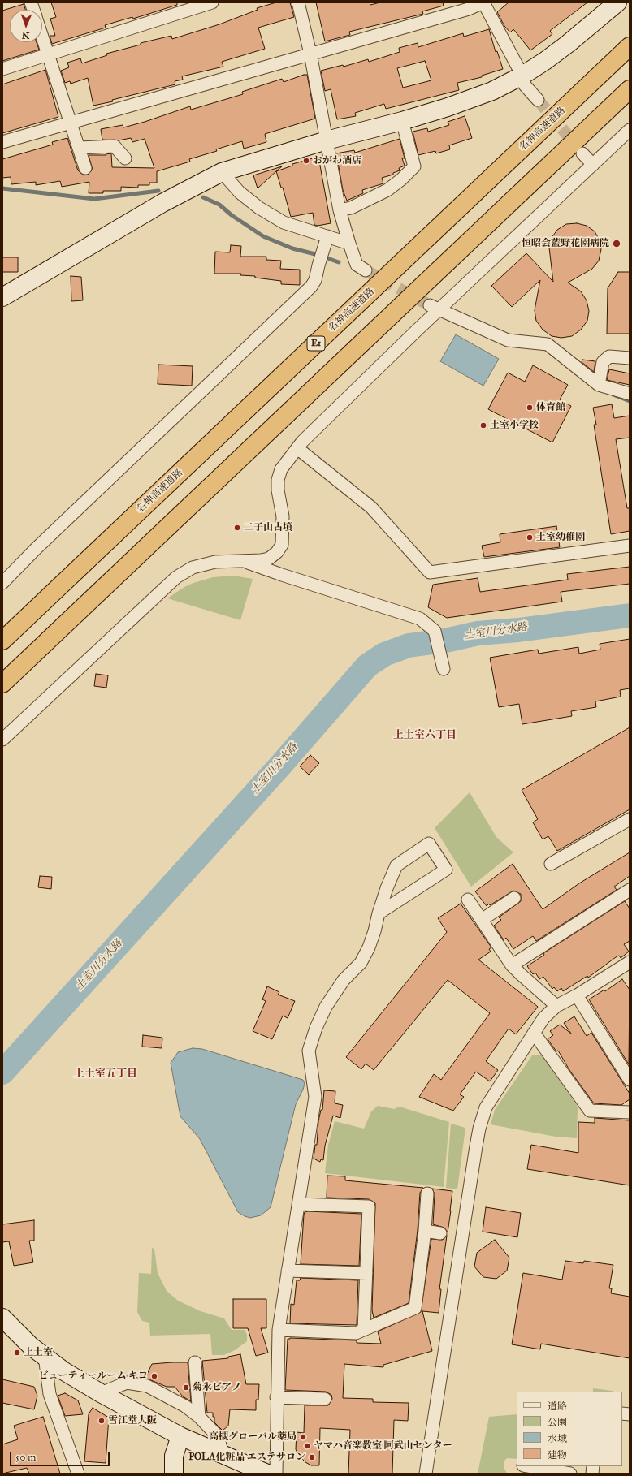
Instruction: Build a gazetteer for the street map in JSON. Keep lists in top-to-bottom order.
{
  "streets": {
    "highway": ["名神高速道路", "E1"]
  },
  "districts": ["上土室六丁目", "上土室五丁目"],
  "water": ["土室川分水路"],
  "places": [
    "おがわ酒店",
    "恒昭会藍野花園病院",
    "体育館",
    "土室小学校",
    "二子山古墳",
    "土室幼稚園",
    "上土室",
    "ビューティールーム キヨ",
    "菊永ピアノ",
    "雪江堂大阪",
    "高槻グローバル薬局",
    "ヤマハ音楽教室 阿武山センター",
    "POLA化粧品 エステサロン"
  ],
  "legend": [
    "道路",
    "公園",
    "水域",
    "建物"
  ],
  "scale_bar": "50 m",
  "north": "bottom"
}
